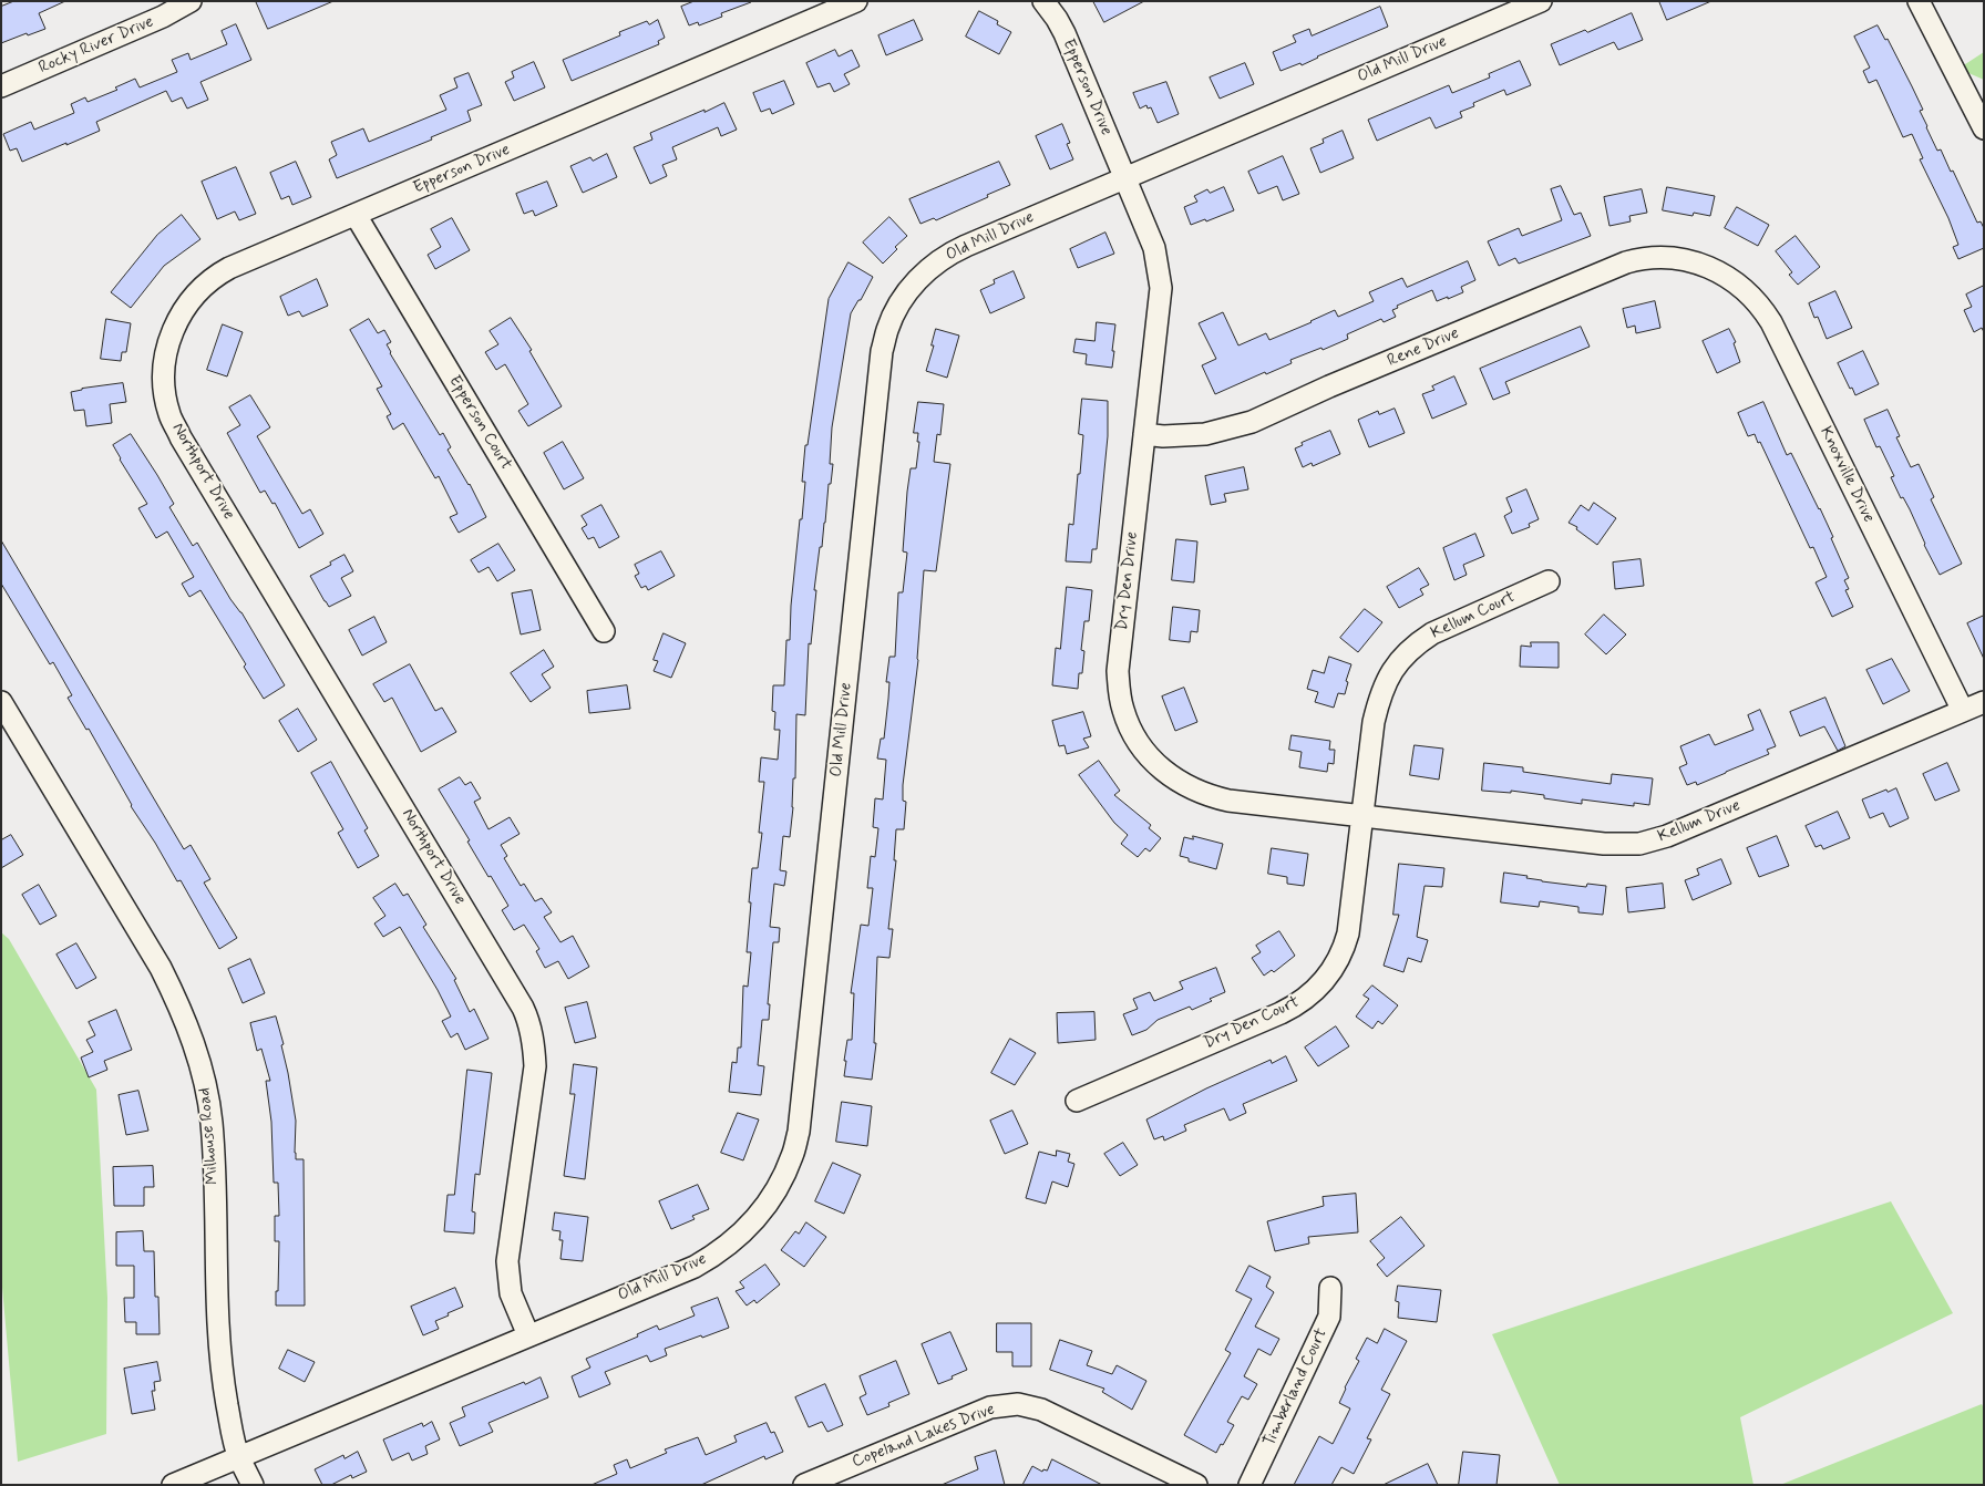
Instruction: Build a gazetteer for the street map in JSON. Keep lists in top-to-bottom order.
{
  "streets": {
    "street": [
      "Rocky River Drive",
      "Old Mill Drive",
      "Epperson Drive",
      "Rene Drive",
      "Epperson Court",
      "Northport Drive",
      "Knoxville Drive",
      "Dry Den Drive",
      "Kellum Court",
      "Kellum Drive",
      "Dry Den Court",
      "Milhouse Road",
      "Timberland Court",
      "Copeland Lakes Drive"
    ]
  },
  "crossings": [
    ["Old Mill Drive", "Epperson Drive"],
    ["Old Mill Drive", "Northport Drive"],
    ["Old Mill Drive", "Dry Den Drive"],
    ["Old Mill Drive", "Milhouse Road"],
    ["Epperson Drive", "Epperson Court"],
    ["Epperson Drive", "Northport Drive"],
    ["Epperson Drive", "Dry Den Drive"],
    ["Rene Drive", "Knoxville Drive"],
    ["Rene Drive", "Dry Den Drive"],
    ["Knoxville Drive", "Kellum Drive"],
    ["Dry Den Drive", "Kellum Court"],
    ["Dry Den Drive", "Kellum Drive"],
    ["Dry Den Drive", "Dry Den Court"],
    ["Kellum Court", "Kellum Drive"],
    ["Kellum Court", "Dry Den Court"],
    ["Kellum Drive", "Dry Den Court"]
  ]
}
